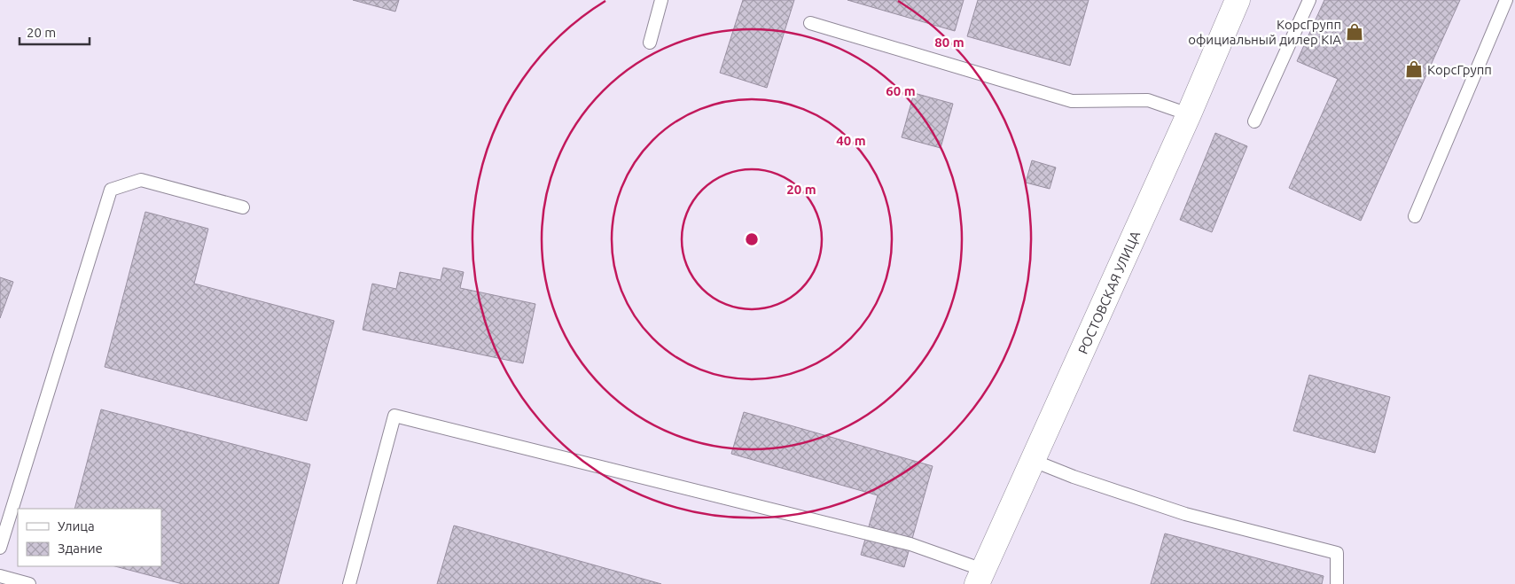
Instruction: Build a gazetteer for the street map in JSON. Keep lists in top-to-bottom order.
{
  "streets": {
    "street": ["РОСТОВСКАЯ УЛИЦА"]
  },
  "places": {
    "shop": ["КорсГрупп официальный дилер KIA", "КорсГрупп"]
  },
  "legend": ["Улица", "Здание"],
  "scale_bar": "20 m",
  "rings": [
    "80 m",
    "60 m",
    "40 m",
    "20 m"
  ]
}
